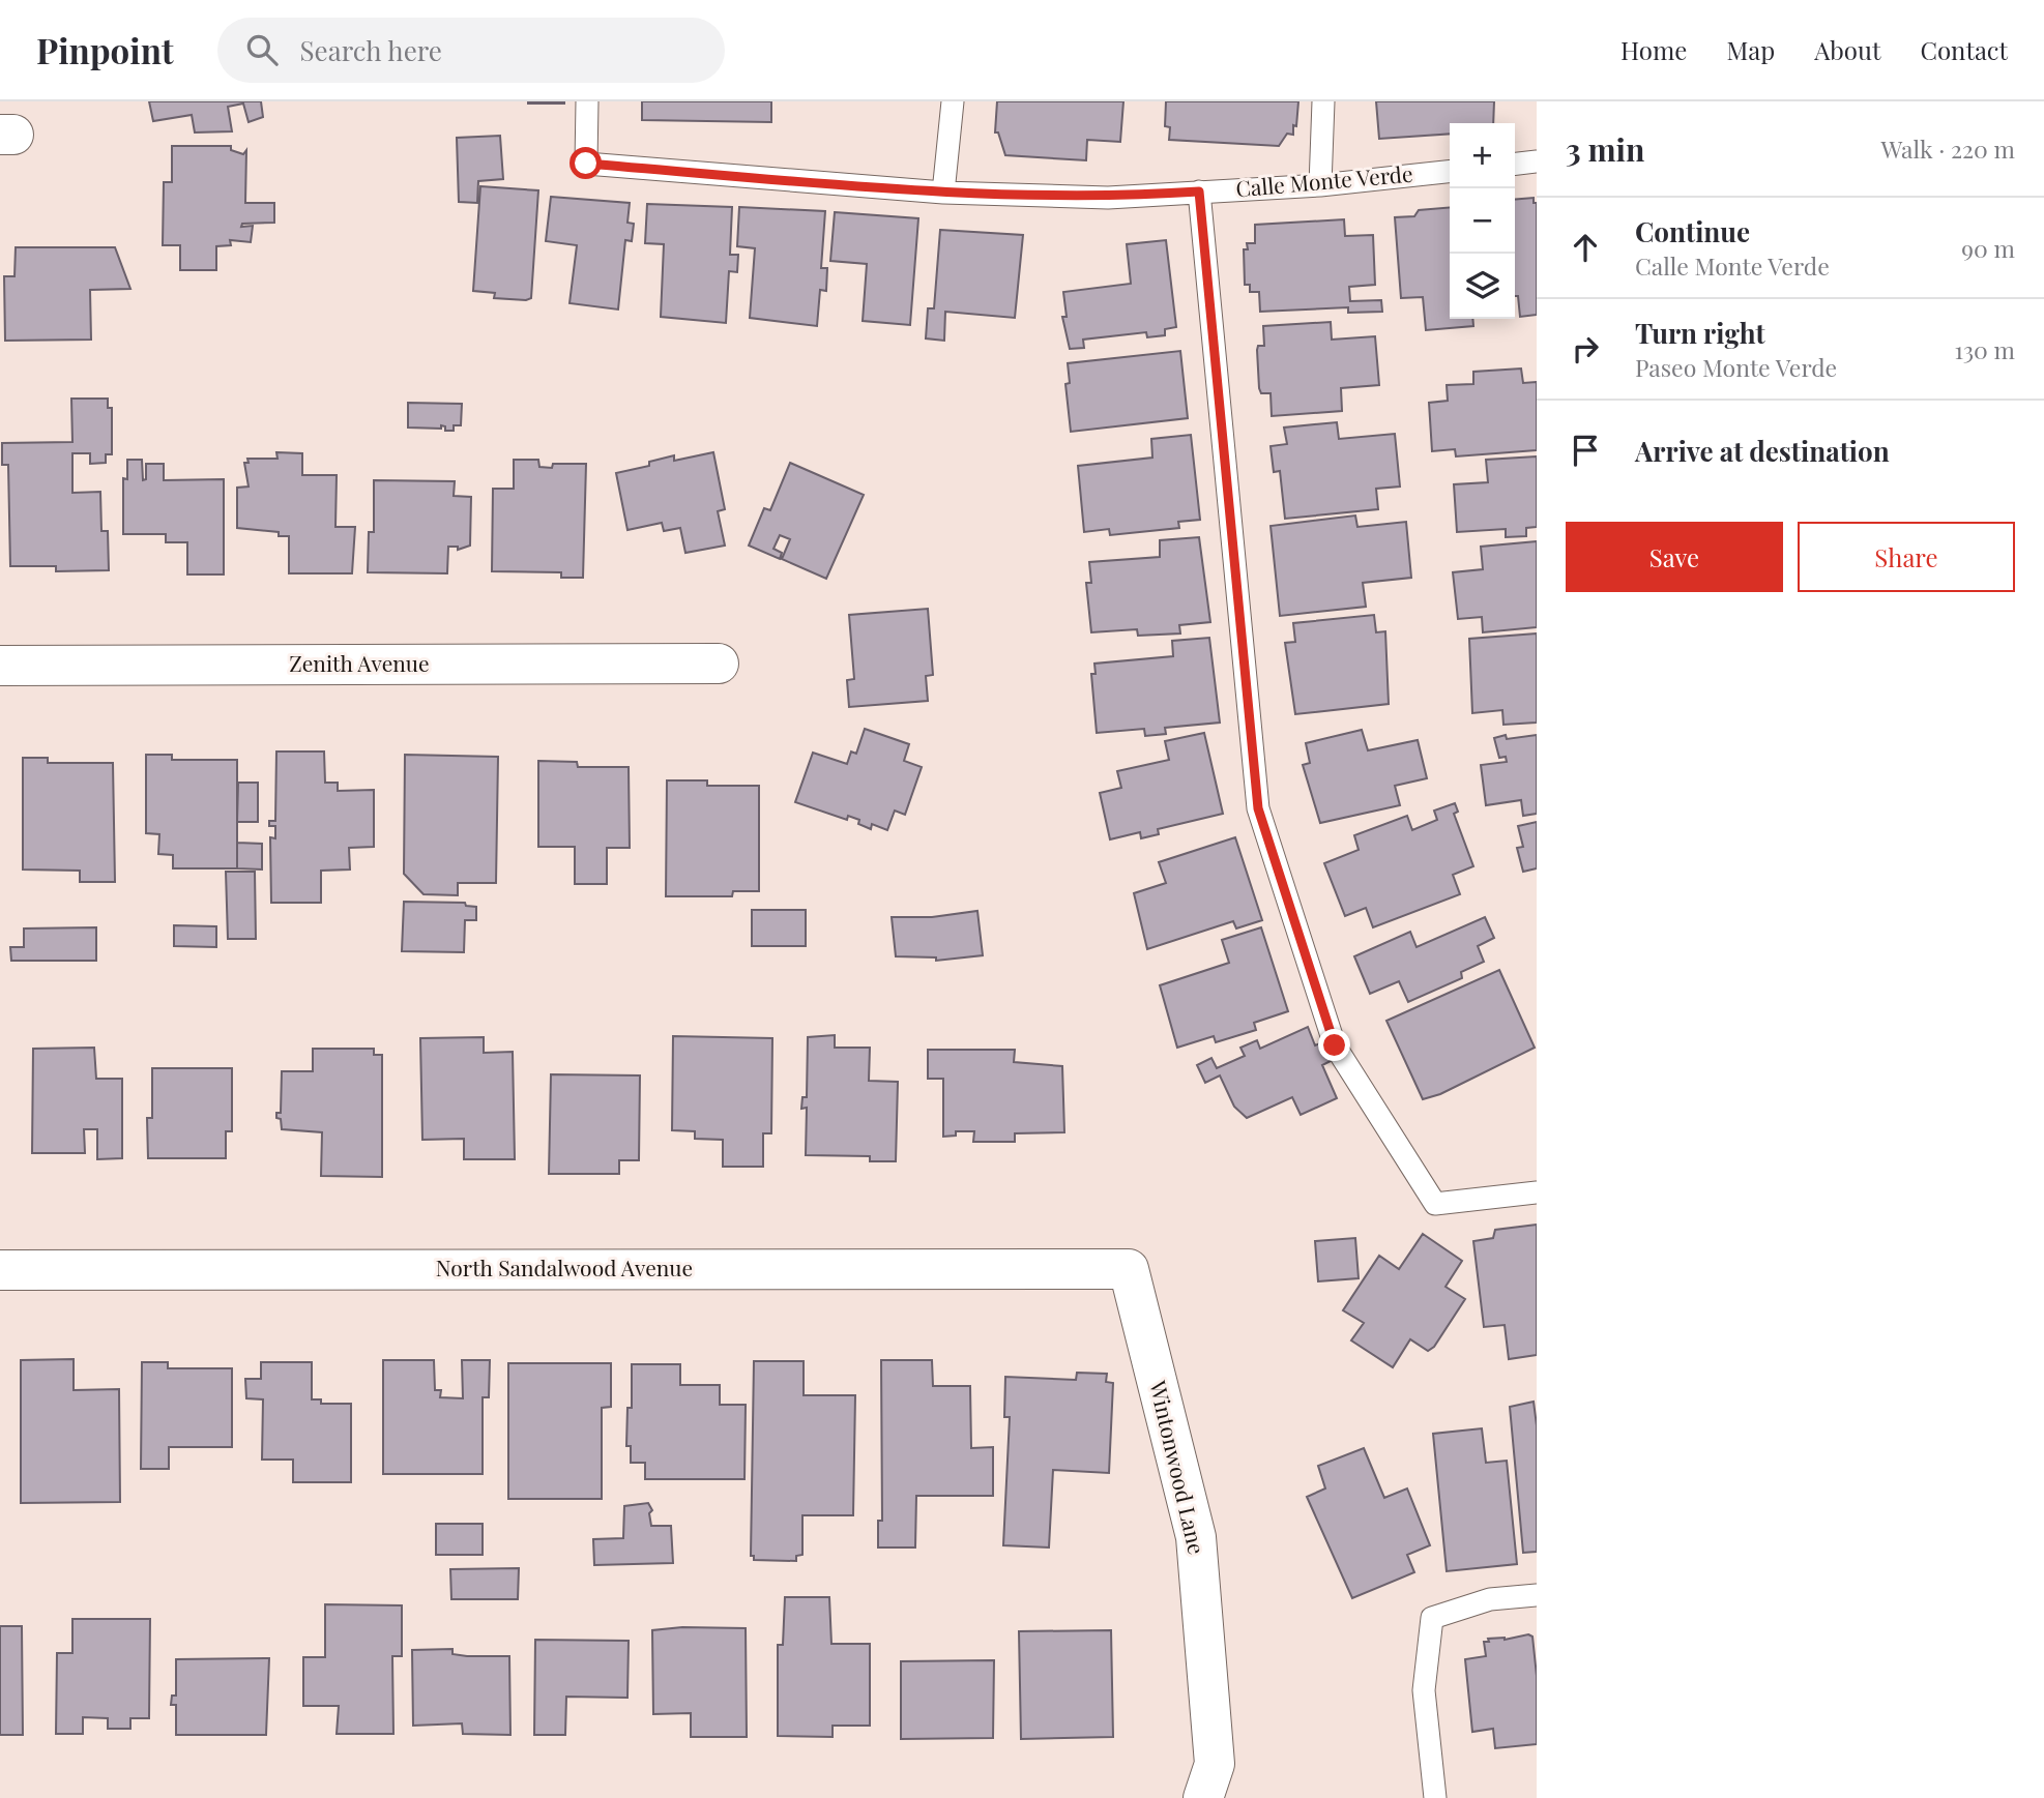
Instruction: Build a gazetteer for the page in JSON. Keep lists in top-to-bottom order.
{
  "streets": {
    "street": ["Zenith Avenue", "North Sandalwood Avenue", "Wintonwood Lane"],
    "lane": ["Calle Monte Verde"]
  },
  "crossings": [
    ["North Sandalwood Avenue", "Wintonwood Lane"]
  ],
  "page": {
    "header": "Pinpoint",
    "search": "Search here",
    "nav": [
      "Home",
      "Map",
      "About",
      "Contact"
    ],
    "heading": ["3 min", "Walk · 220 m"],
    "map_buttons": ["+", "−"],
    "list": [
      ["Continue", "Calle Monte Verde", "90 m"],
      ["Turn right", "Paseo Monte Verde", "130 m"],
      "Arrive at destination"
    ],
    "buttons": ["Save", "Share"]
  }
}
